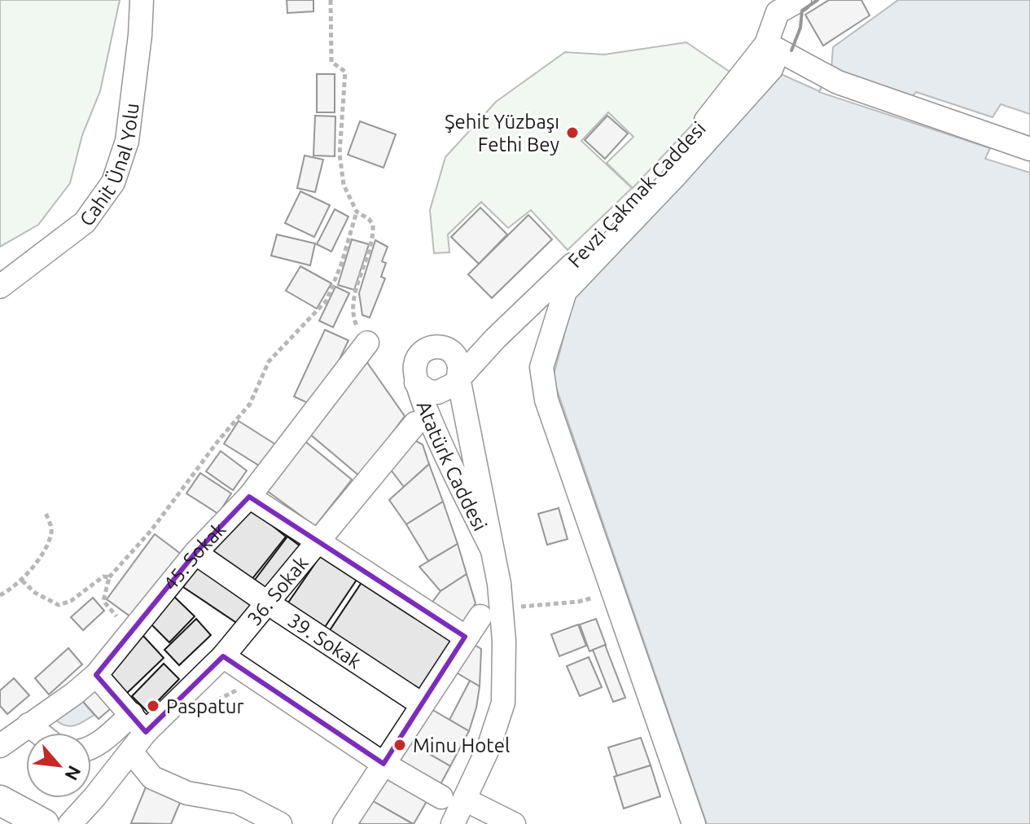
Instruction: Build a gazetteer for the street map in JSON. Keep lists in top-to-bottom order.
{
  "streets": {
    "street": [
      "Cahit Ünal Yolu",
      "Fevzi Çakmak Caddesi",
      "Atatürk Caddesi",
      "45. Sokak",
      "36. Sokak",
      "39. Sokak"
    ]
  },
  "crossings": [
    ["Fevzi Çakmak Caddesi", "Atatürk Caddesi"],
    ["45. Sokak", "39. Sokak"],
    ["36. Sokak", "39. Sokak"]
  ],
  "places": ["Şehit Yüzbaşı Fethi Bey", "Paspatur", "Minu Hotel"],
  "north": "bottom right"
}
